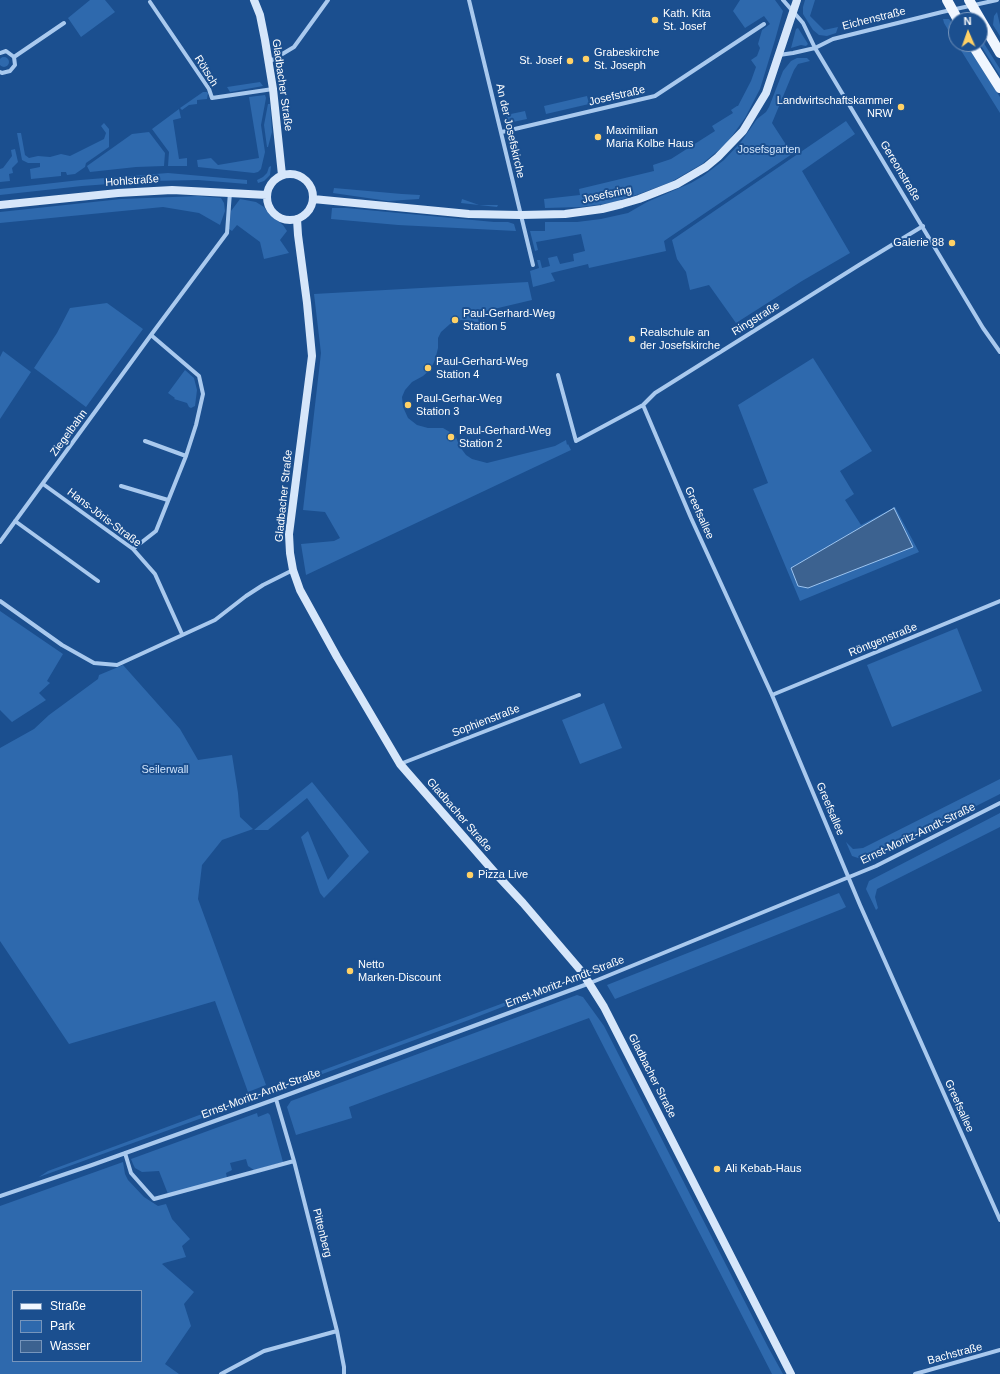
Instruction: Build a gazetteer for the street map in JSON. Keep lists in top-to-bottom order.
{
  "streets": {
    "main road": ["Gladbacher Straße", "Hohlstraße", "Josefsring"],
    "street": [
      "Eichenstraße",
      "Rötsch",
      "Josefstraße",
      "An der Josefskirche",
      "Gereonstraße",
      "Ringstraße",
      "Ziegelbahn",
      "Greefsallee",
      "Hans-Jöris-Straße",
      "Röntgenstraße",
      "Sophienstraße",
      "Ernst-Moritz-Arndt-Straße",
      "Pittenberg",
      "Bachstraße"
    ]
  },
  "crossings": [
    ["Eichenstraße", "Gereonstraße"],
    ["Eichenstraße", "Josefsring"],
    ["Rötsch", "Gladbacher Straße"],
    ["Gladbacher Straße", "Hohlstraße"],
    ["Gladbacher Straße", "Josefsring"],
    ["Gladbacher Straße", "Sophienstraße"],
    ["Gladbacher Straße", "Ernst-Moritz-Arndt-Straße"],
    ["Josefstraße", "An der Josefskirche"],
    ["An der Josefskirche", "Josefsring"],
    ["Gereonstraße", "Josefsring"],
    ["Gereonstraße", "Ringstraße"],
    ["Hohlstraße", "Josefsring"],
    ["Hohlstraße", "Ziegelbahn"],
    ["Ringstraße", "Greefsallee"],
    ["Ziegelbahn", "Hans-Jöris-Straße"],
    ["Greefsallee", "Röntgenstraße"],
    ["Greefsallee", "Ernst-Moritz-Arndt-Straße"],
    ["Ernst-Moritz-Arndt-Straße", "Pittenberg"]
  ],
  "parks": ["Josefsgarten", "Seilerwall"],
  "places": [
    "Kath. Kita St. Josef",
    "Grabeskirche St. Joseph",
    "St. Josef",
    "Landwirtschaftskammer NRW",
    "Maximilian Maria Kolbe Haus",
    "Galerie 88",
    "Paul-Gerhard-Weg Station 5",
    "Realschule an der Josefskirche",
    "Paul-Gerhard-Weg Station 4",
    "Paul-Gerhar-Weg Station 3",
    "Paul-Gerhard-Weg Station 2",
    "Pizza Live",
    "Netto Marken-Discount",
    "Ali Kebab-Haus"
  ],
  "legend": ["Straße", "Park", "Wasser"],
  "north": "top"
}
